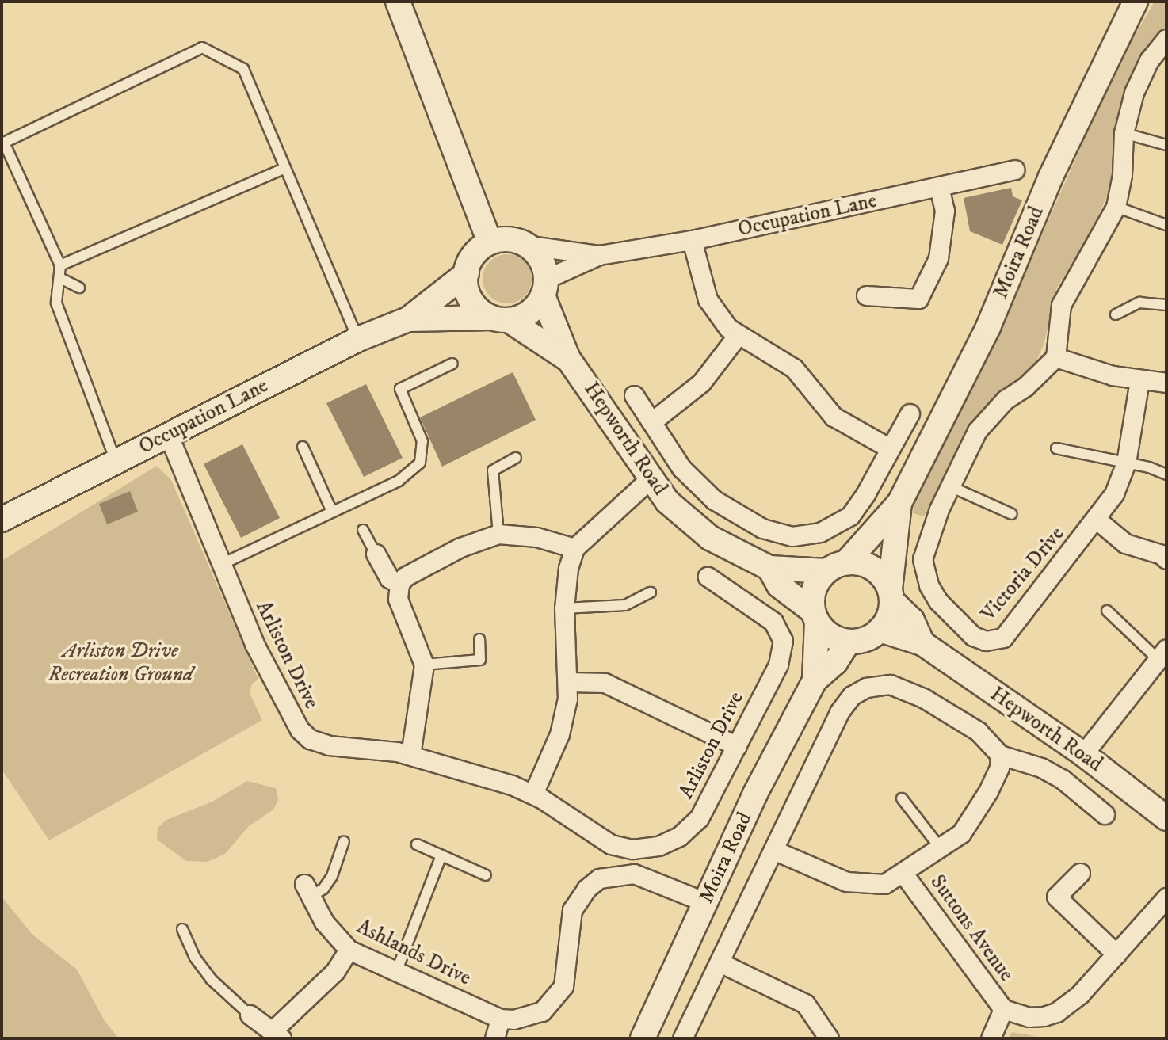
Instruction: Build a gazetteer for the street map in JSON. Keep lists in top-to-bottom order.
{
  "streets": {
    "street": [
      "Occupation Lane",
      "Moira Road",
      "Hepworth Road",
      "Victoria Drive",
      "Arliston Drive",
      "Suttons Avenue",
      "Ashlands Drive"
    ]
  },
  "crossings": [
    ["Occupation Lane", "Hepworth Road"],
    ["Occupation Lane", "Arliston Drive"],
    ["Moira Road", "Hepworth Road"],
    ["Moira Road", "Ashlands Drive"]
  ],
  "parks": ["Arliston Drive Recreation Ground"]
}
